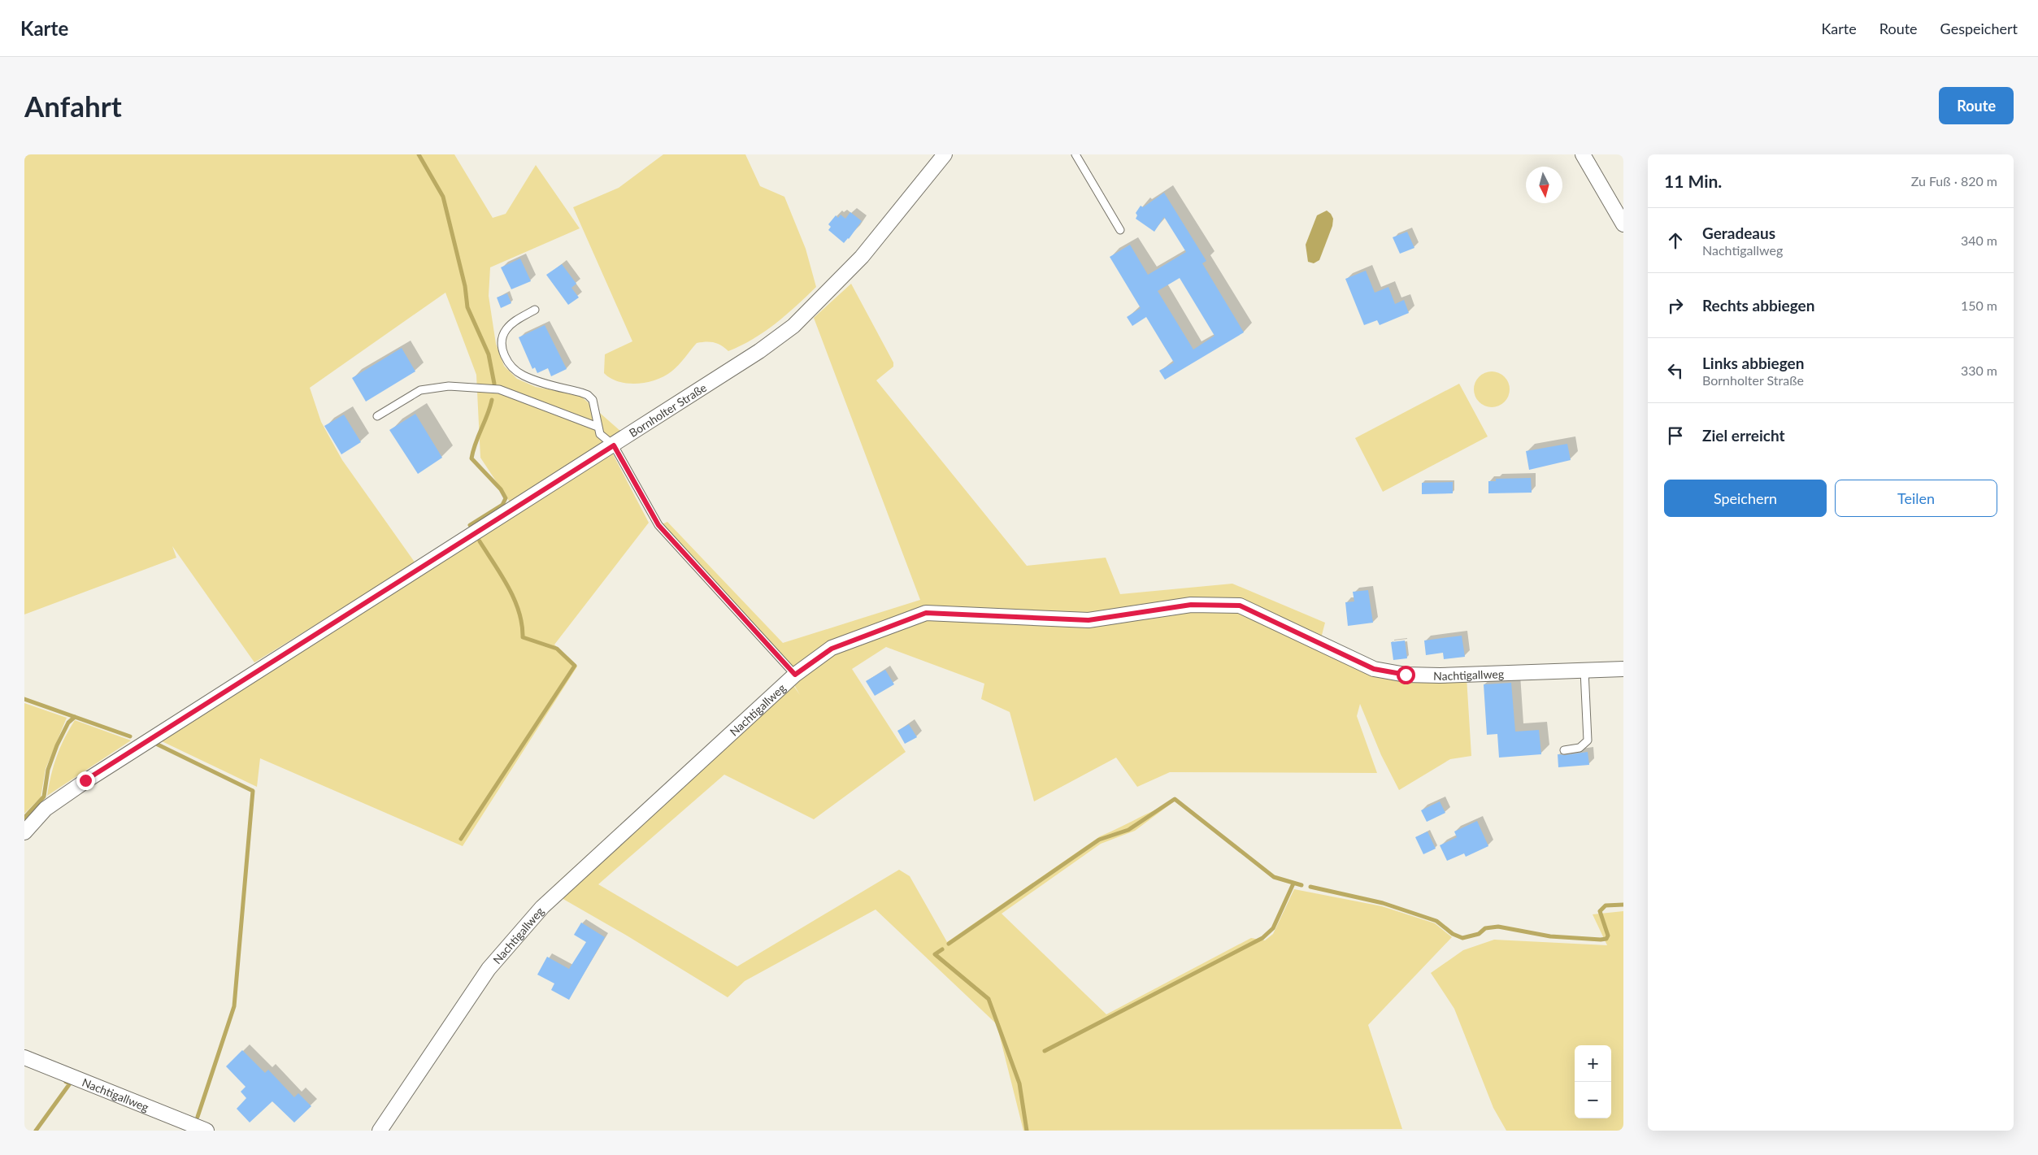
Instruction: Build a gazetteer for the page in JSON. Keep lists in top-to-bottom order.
{
  "streets": {
    "street": ["Bornholter Straße", "Nachtigallweg"]
  },
  "north": "bottom",
  "page": {
    "header": "Karte",
    "nav": ["Karte", "Route", "Gespeichert"],
    "buttons": [
      "Route",
      ["Speichern", "Teilen"]
    ],
    "title": "Anfahrt",
    "heading": ["11 Min.", "Zu Fuß · 820 m"],
    "list": [
      ["Geradeaus", "Nachtigallweg", "340 m"],
      ["Rechts abbiegen", "150 m"],
      ["Links abbiegen", "Bornholter Straße", "330 m"],
      "Ziel erreicht"
    ],
    "map_buttons": ["+", "−"]
  }
}
